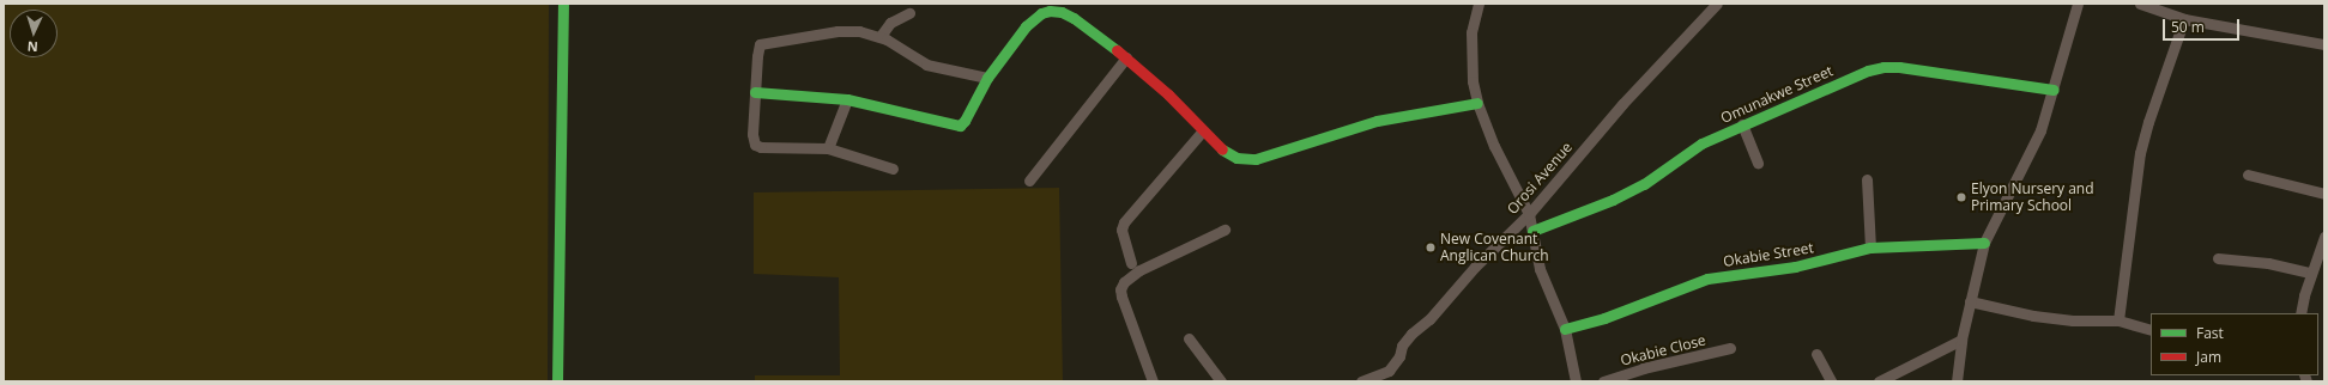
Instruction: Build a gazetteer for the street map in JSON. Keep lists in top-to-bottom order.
{
  "streets": {
    "street": [
      "Omunakwe Street",
      "Orosi Avenue",
      "Okabie Street",
      "Okabie Close"
    ]
  },
  "places": ["Elyon Nursery and Primary School", "New Covenant Anglican Church"],
  "legend": ["Fast", "Jam"],
  "scale_bar": "50 m",
  "north": "bottom"
}
